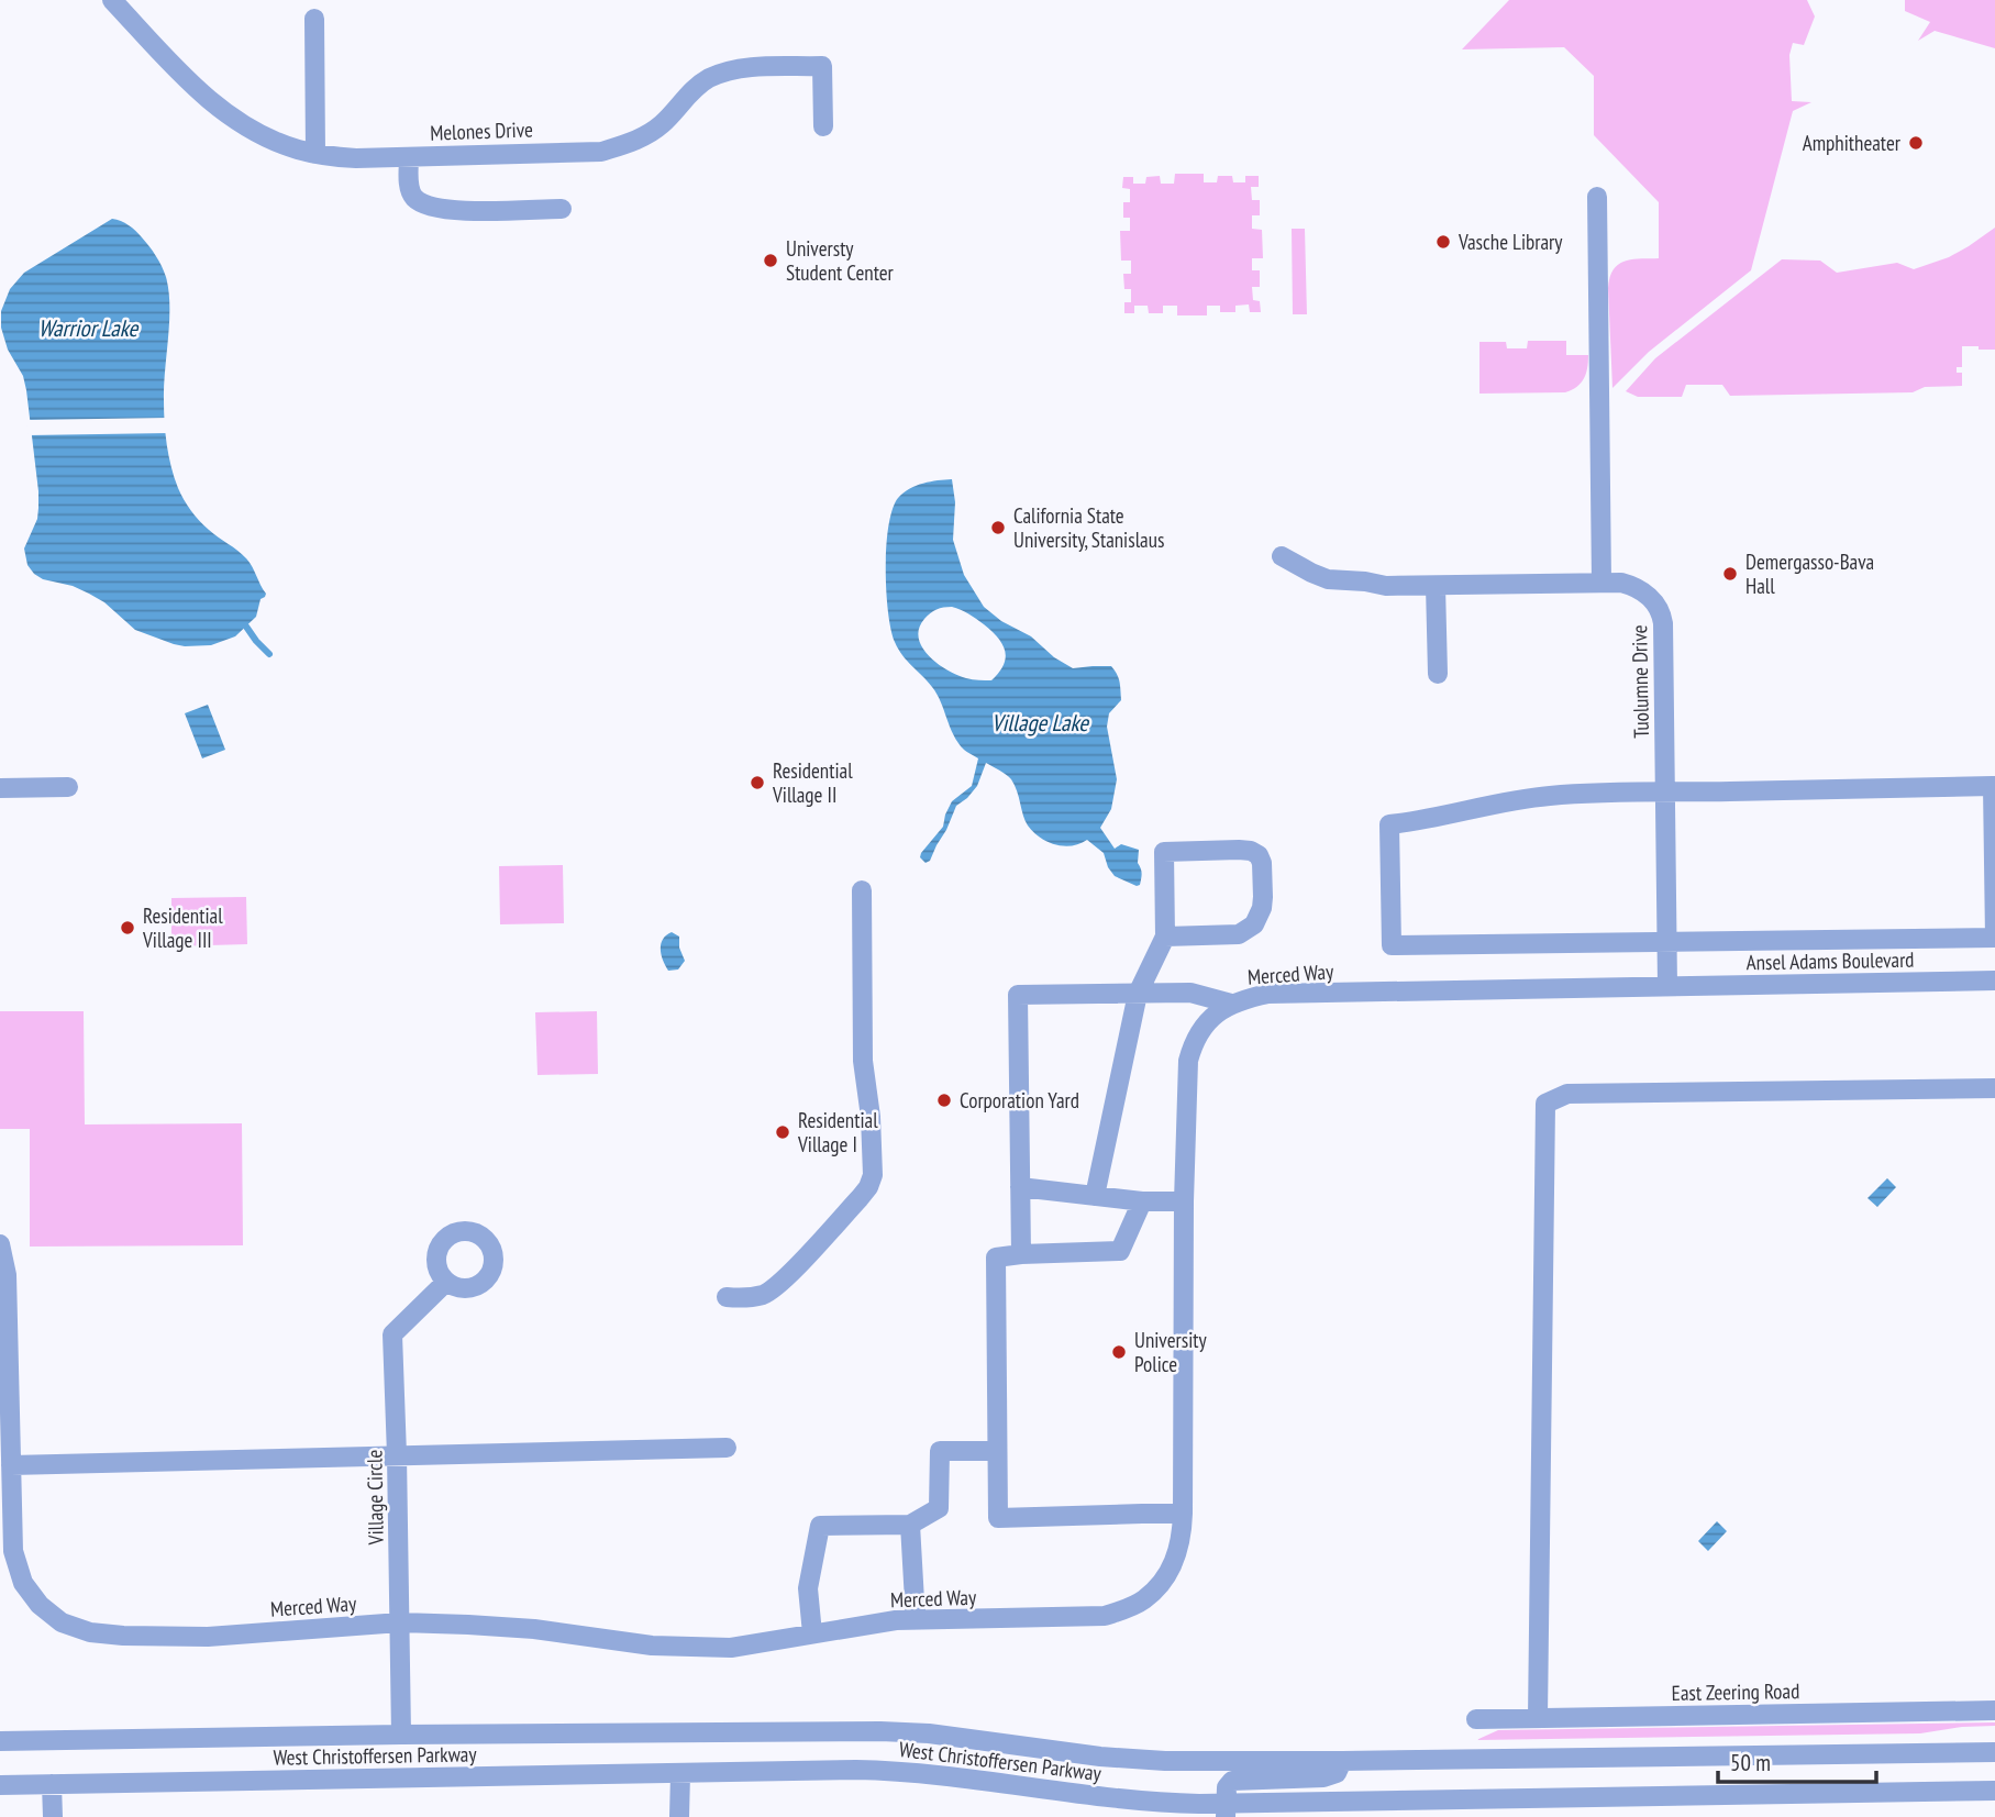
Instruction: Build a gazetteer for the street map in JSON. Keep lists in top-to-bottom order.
{
  "streets": {
    "street": [
      "Melones Drive",
      "Tuolumne Drive",
      "Ansel Adams Boulevard",
      "Merced Way",
      "Village Circle",
      "East Zeering Road",
      "West Christoffersen Parkway"
    ]
  },
  "crossings": [
    ["Tuolumne Drive", "Ansel Adams Boulevard"],
    ["Tuolumne Drive", "Merced Way"],
    ["Ansel Adams Boulevard", "Merced Way"],
    ["Merced Way", "Village Circle"],
    ["Village Circle", "West Christoffersen Parkway"]
  ],
  "water": ["Warrior Lake", "Village Lake"],
  "places": [
    "Amphitheater",
    "Vasche Library",
    "Universty Student Center",
    "California State University, Stanislaus",
    "Demergasso-Bava Hall",
    "Residential Village II",
    "Residential Village III",
    "Corporation Yard",
    "Residential Village I",
    "University Police"
  ],
  "scale_bar": "50 m"
}
